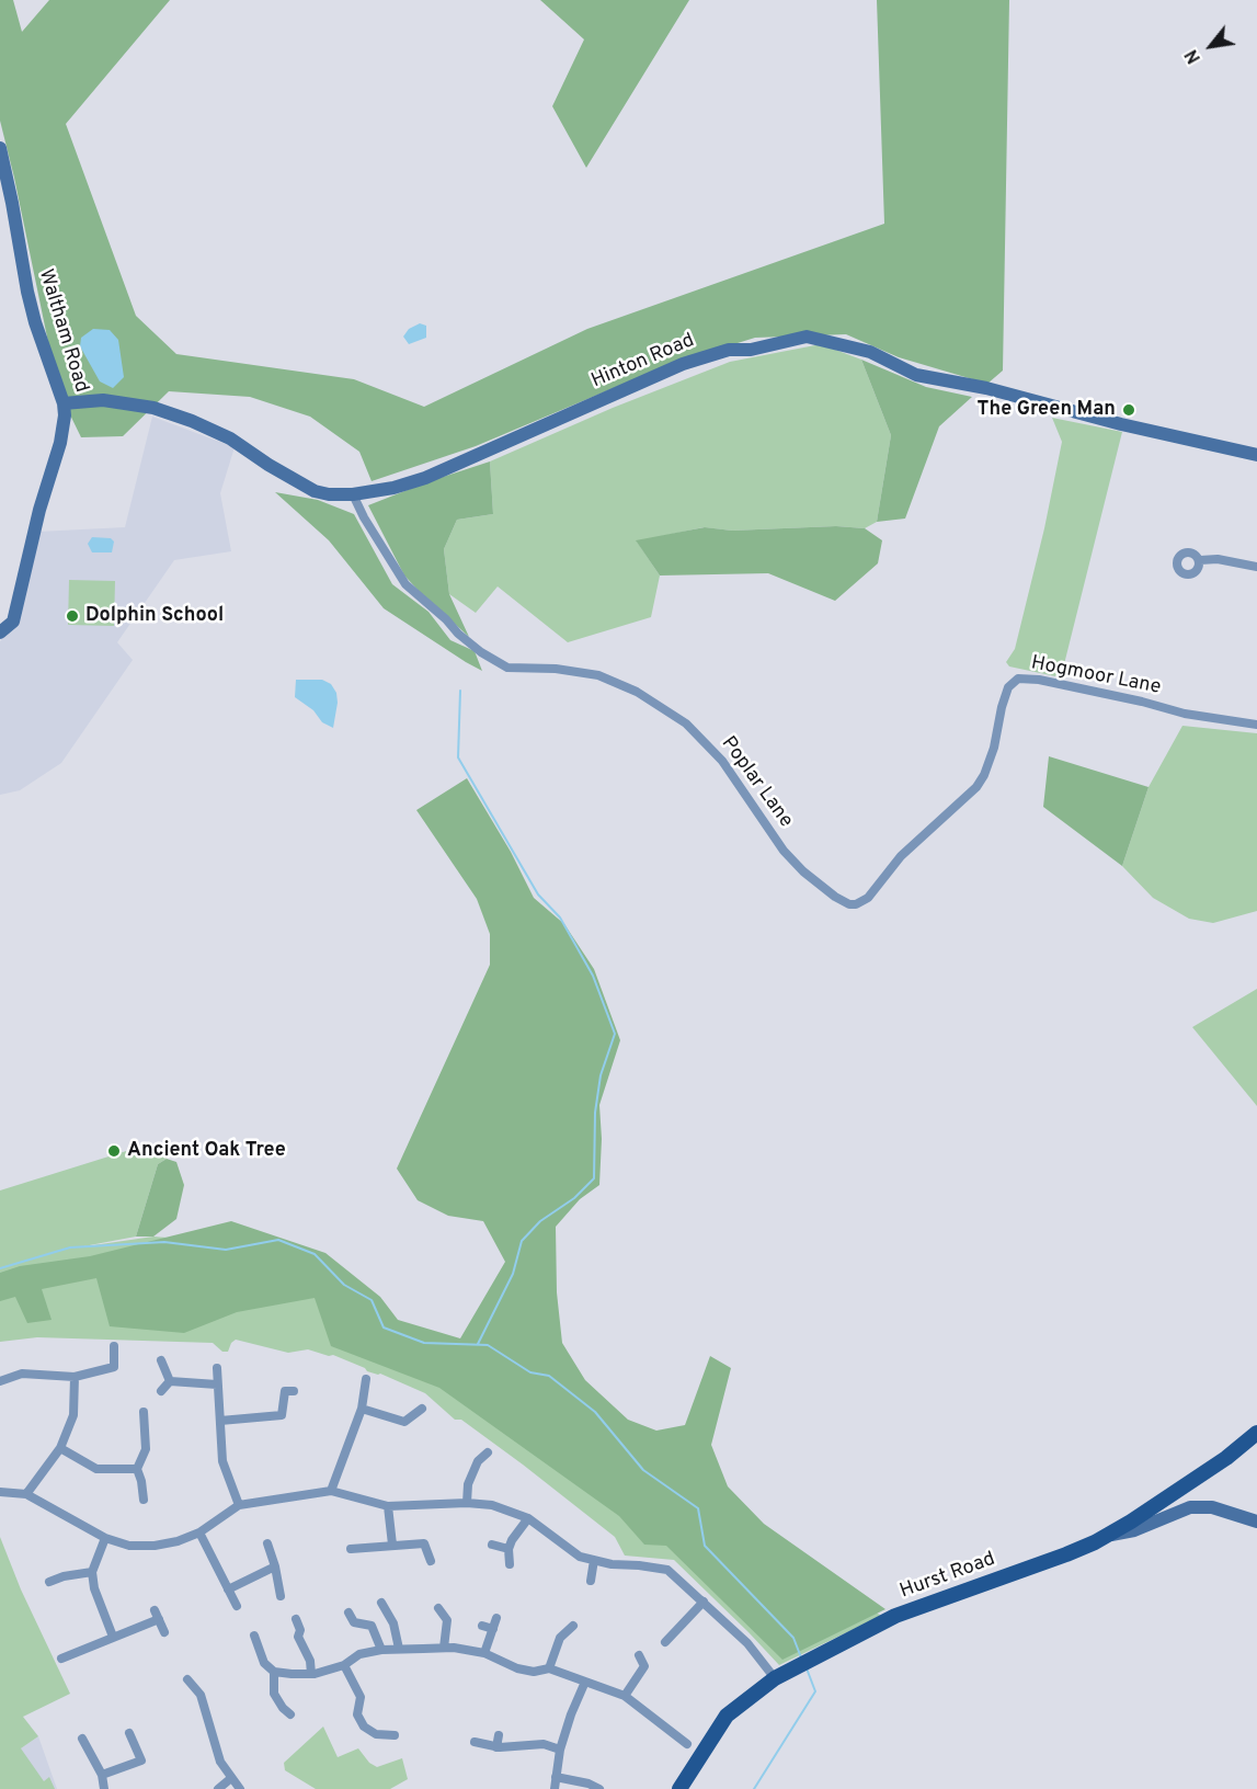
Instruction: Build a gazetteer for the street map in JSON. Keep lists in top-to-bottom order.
{
  "streets": {
    "main road": ["Hurst Road"],
    "street": [
      "Waltham Road",
      "Hinton Road",
      "Hogmoor Lane",
      "Poplar Lane"
    ]
  },
  "crossings": [
    ["Waltham Road", "Hinton Road"],
    ["Hinton Road", "Poplar Lane"],
    ["Hogmoor Lane", "Poplar Lane"]
  ],
  "places": ["The Green Man", "Dolphin School", "Ancient Oak Tree"],
  "north": "bottom left"
}
